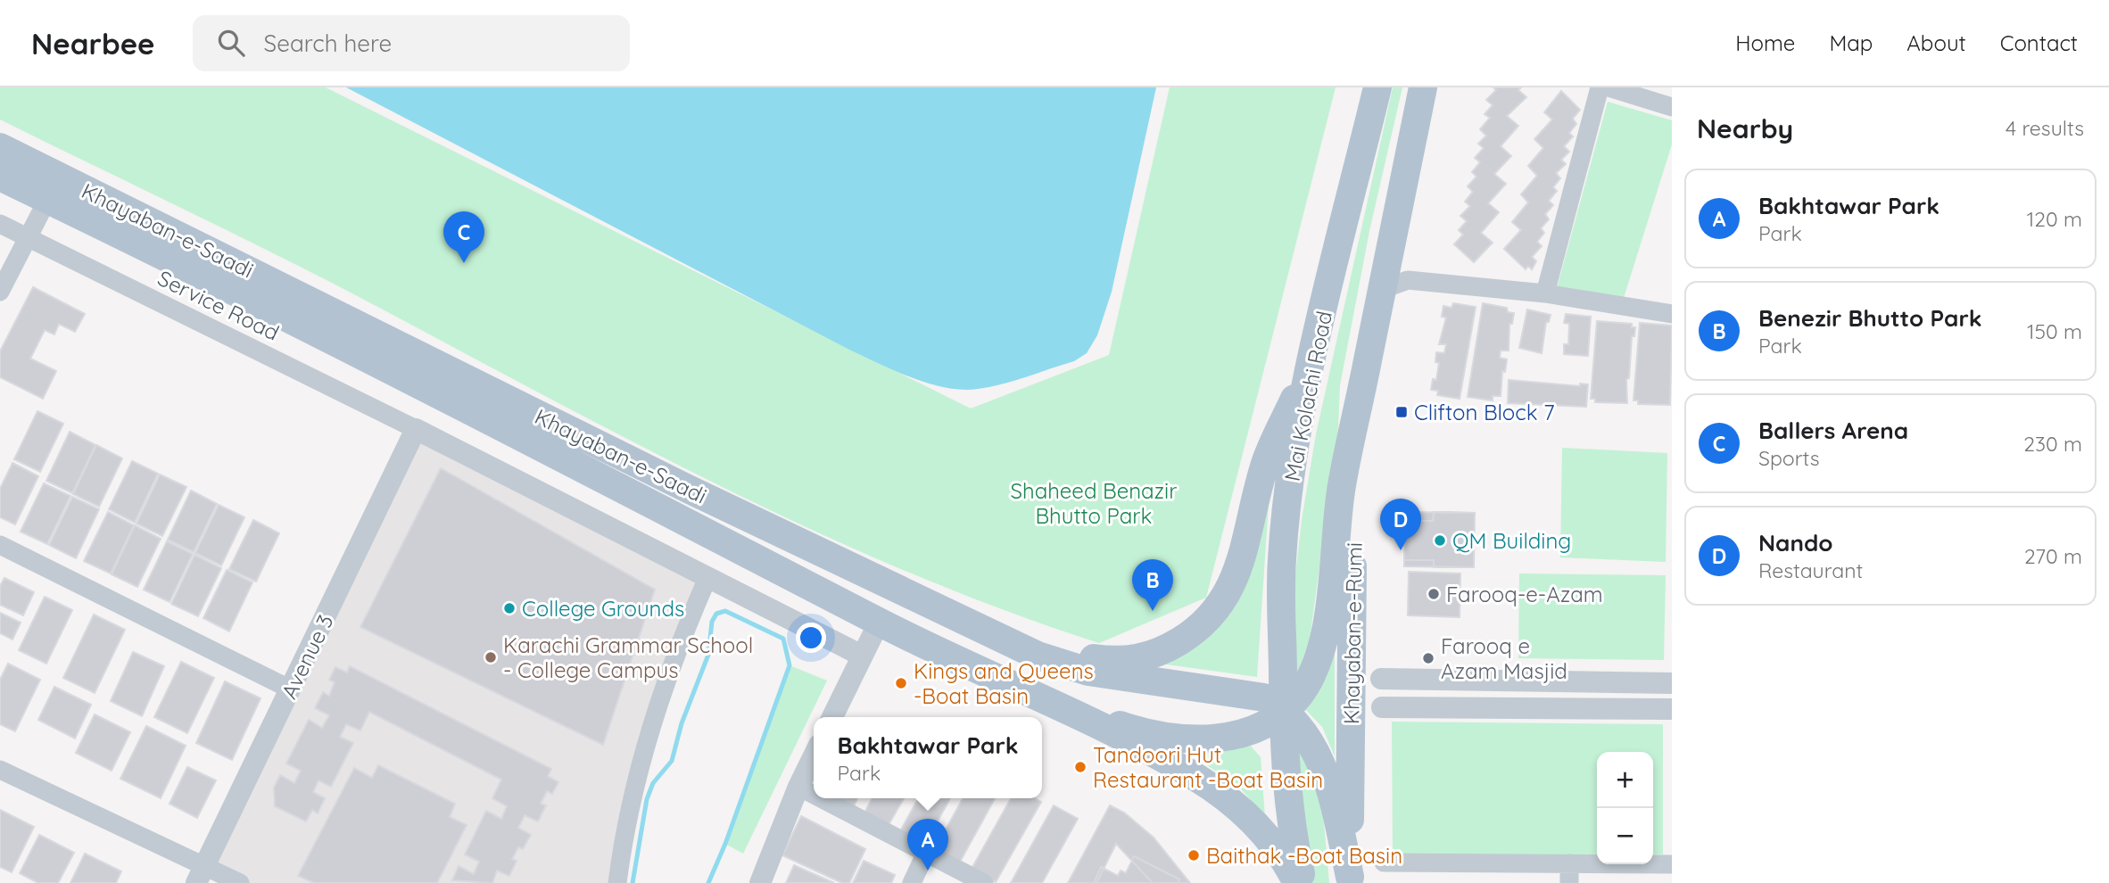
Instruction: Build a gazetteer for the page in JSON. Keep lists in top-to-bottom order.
{
  "streets": {
    "main road": ["Khayaban-e-Saadi", "Mai Kolachi Road", "Khayaban-e-Rumi"],
    "street": ["Service Road", "Avenue 3"]
  },
  "crossings": [
    ["Khayaban-e-Saadi", "Mai Kolachi Road"],
    ["Service Road", "Avenue 3"]
  ],
  "parks": ["Shaheed Benazir Bhutto Park"],
  "places": {
    "transit": ["Clifton Block 7"],
    "other": [
      "QM Building",
      "Farooq-e-Azam",
      "College Grounds",
      "Karachi Grammar School - College Campus",
      "Farooq e Azam Masjid",
      "Kings and Queens -Boat Basin",
      "Tandoori Hut Restaurant -Boat Basin",
      "Baithak -Boat Basin"
    ]
  },
  "page": {
    "header": "Nearbee",
    "search": "Search here",
    "nav": [
      "Home",
      "Map",
      "About",
      "Contact"
    ],
    "heading": ["Nearby", "4 results"],
    "list": [
      {
        "mark": "A",
        "name": "Bakhtawar Park",
        "note": "Park",
        "value": "120 m"
      },
      {
        "mark": "B",
        "name": "Benezir Bhutto Park",
        "note": "Park",
        "value": "150 m"
      },
      {
        "mark": "C",
        "name": "Ballers Arena",
        "note": "Sports",
        "value": "230 m"
      },
      {
        "mark": "D",
        "name": "Nando",
        "note": "Restaurant",
        "value": "270 m"
      }
    ],
    "pins": [
      "C",
      "D",
      "B",
      "A"
    ],
    "popup": ["Bakhtawar Park", "Park"],
    "map_buttons": ["+", "−"]
  }
}
